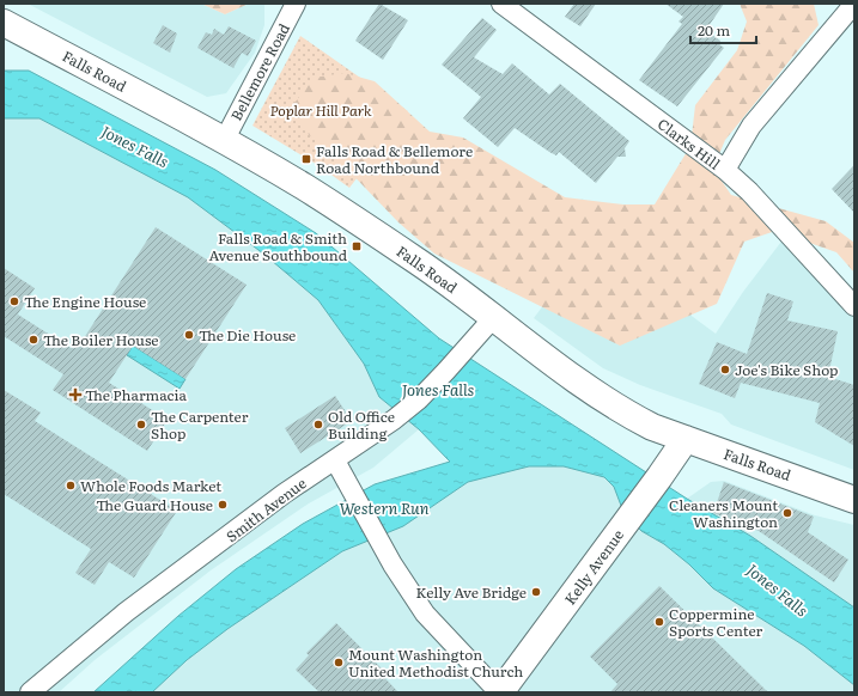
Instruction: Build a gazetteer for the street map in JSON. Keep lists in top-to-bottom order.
{
  "streets": {
    "main road": ["Falls Road", "Kelly Avenue"],
    "street": ["Bellemore Road", "Clarks Hill", "Smith Avenue"]
  },
  "crossings": [
    ["Falls Road", "Bellemore Road"],
    ["Falls Road", "Smith Avenue"],
    ["Falls Road", "Kelly Avenue"]
  ],
  "water": ["Jones Falls", "Western Run"],
  "parks": ["Poplar Hill Park"],
  "places": {
    "transit": ["Falls Road & Bellemore Road Northbound", "Falls Road & Smith Avenue Southbound"],
    "other": [
      "The Engine House",
      "The Die House",
      "The Boiler House",
      "Joe's Bike Shop",
      "The Carpenter Shop",
      "Old Office Building",
      "Whole Foods Market",
      "The Guard House",
      "Cleaners Mount Washington",
      "Kelly Ave Bridge",
      "Coppermine Sports Center",
      "Mount Washington United Methodist Church"
    ],
    "health": ["The Pharmacia"]
  },
  "scale_bar": "20 m"
}
